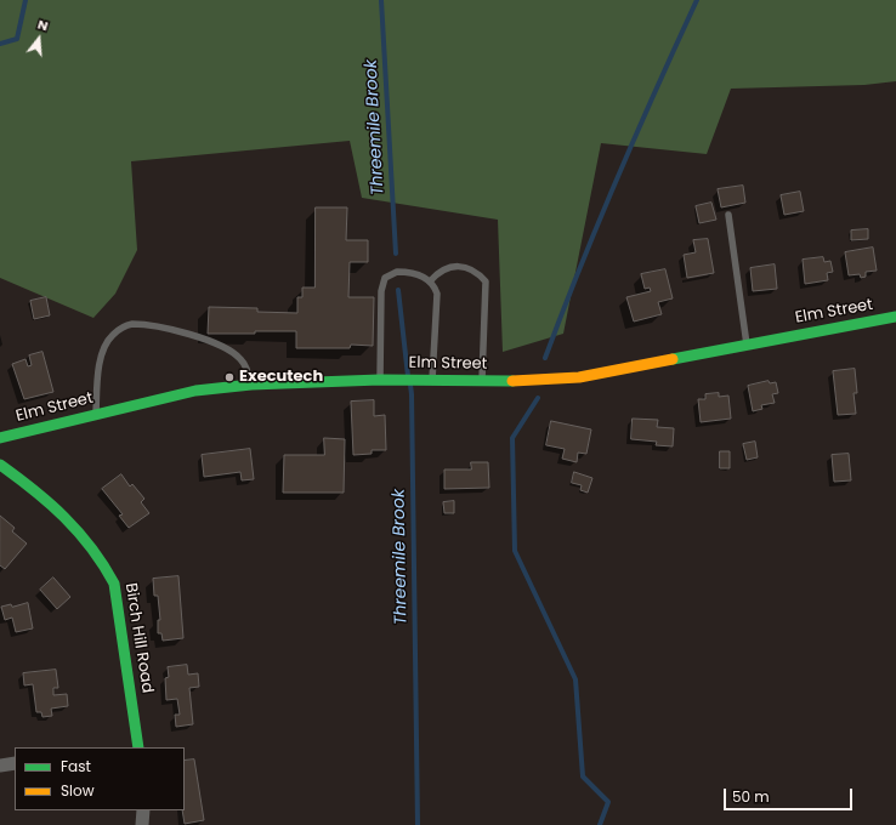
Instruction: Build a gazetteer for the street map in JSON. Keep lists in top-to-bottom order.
{
  "streets": {
    "street": ["Elm Street", "Birch Hill Road"]
  },
  "water": ["Threemile Brook"],
  "places": ["Executech"],
  "legend": ["Fast", "Slow"],
  "scale_bar": "50 m",
  "north": "top"
}
